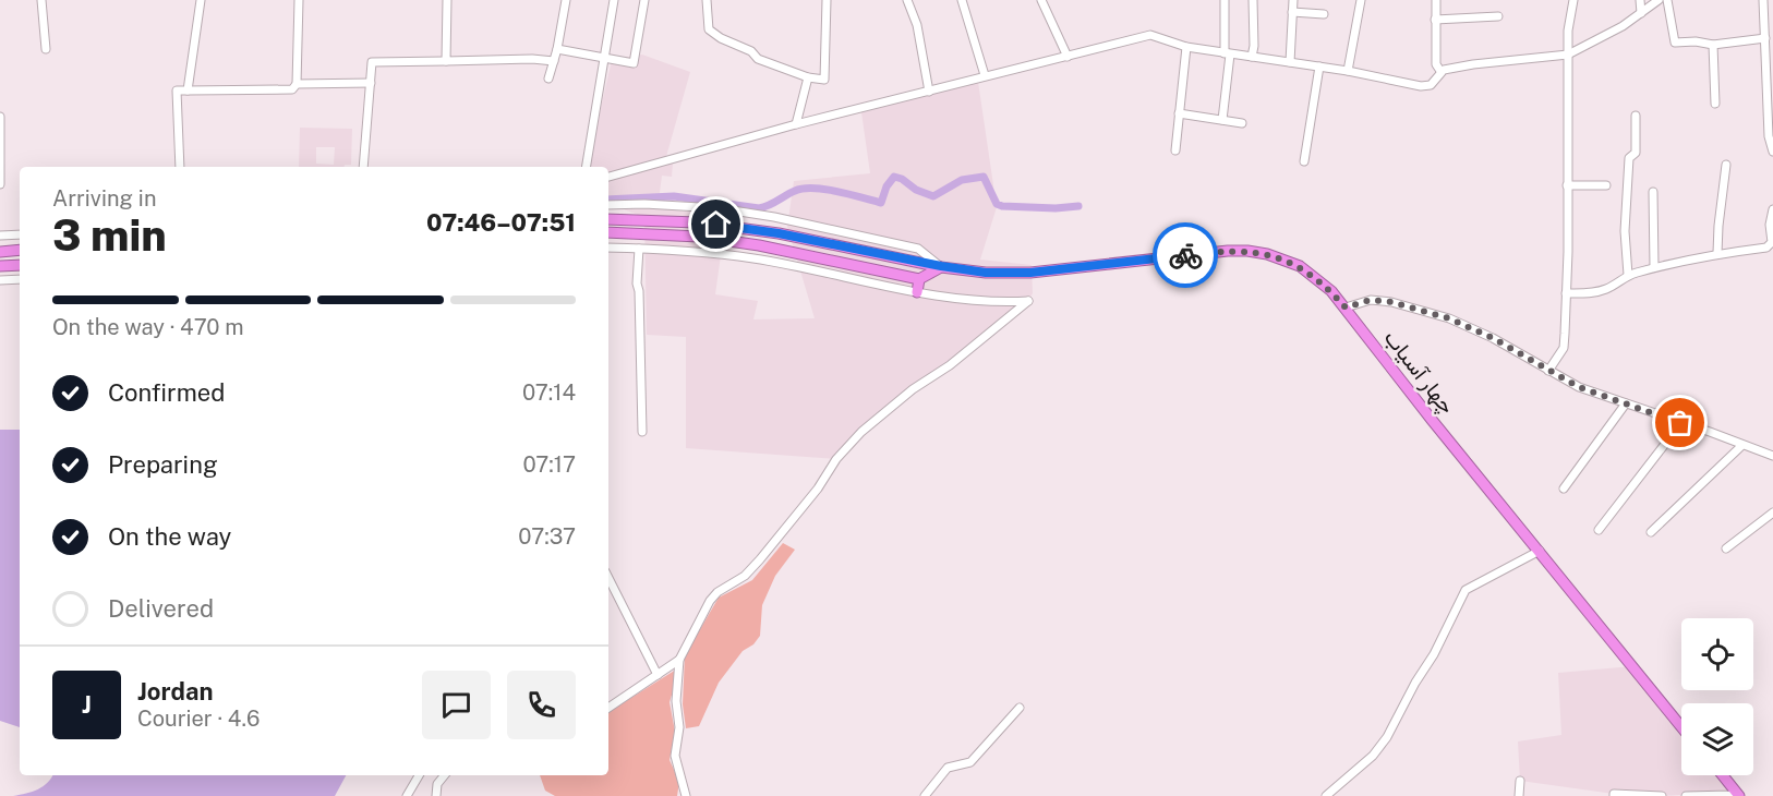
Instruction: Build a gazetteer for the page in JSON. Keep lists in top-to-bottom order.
{
  "streets": {
    "highway": ["چهار آسیاب"]
  },
  "page": {
    "heading": ["3 min", "Arriving in", "07:46–07:51"],
    "panel": ["Jordan", "Courier · 4.6"],
    "bar": "On the way · 470 m",
    "list": [
      ["Confirmed", "07:14"],
      ["Preparing", "07:17"],
      ["On the way", "07:37"],
      "Delivered"
    ],
    "round": "J"
  }
}
